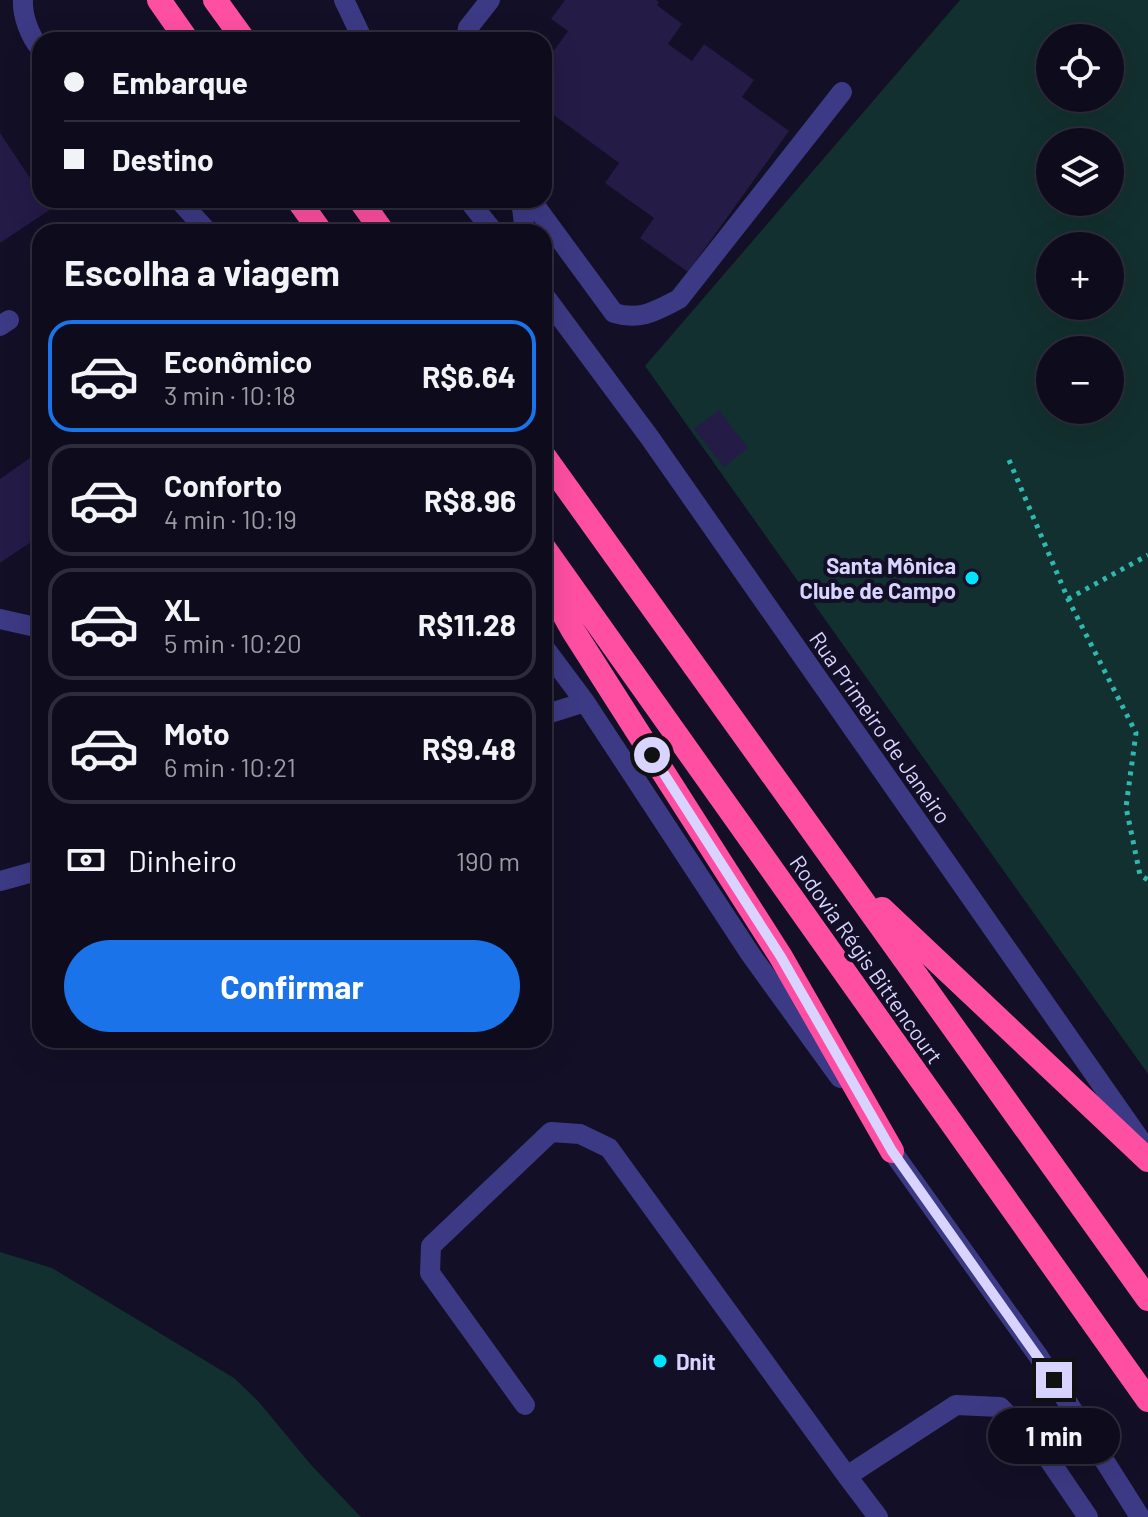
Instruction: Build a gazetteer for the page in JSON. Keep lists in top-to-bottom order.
{
  "streets": {
    "highway": ["Rodovia Régis Bittencourt"],
    "street": ["Rua Primeiro de Janeiro"]
  },
  "places": ["Santa Mônica Clube de Campo", "Dnit"],
  "page": {
    "map_buttons": ["+", "−"],
    "banner": ["Embarque", "Destino"],
    "heading": "Escolha a viagem",
    "list": [
      {
        "name": "Econômico",
        "note": "3 min · 10:18",
        "value": "R$6.64"
      },
      {
        "name": "Conforto",
        "note": "4 min · 10:19",
        "value": "R$8.96"
      },
      {
        "name": "XL",
        "note": "5 min · 10:20",
        "value": "R$11.28"
      },
      {
        "name": "Moto",
        "note": "6 min · 10:21",
        "value": "R$9.48"
      }
    ],
    "pay": ["Dinheiro", "190 m"],
    "buttons": "Confirmar",
    "bubble": "1 min"
  }
}
